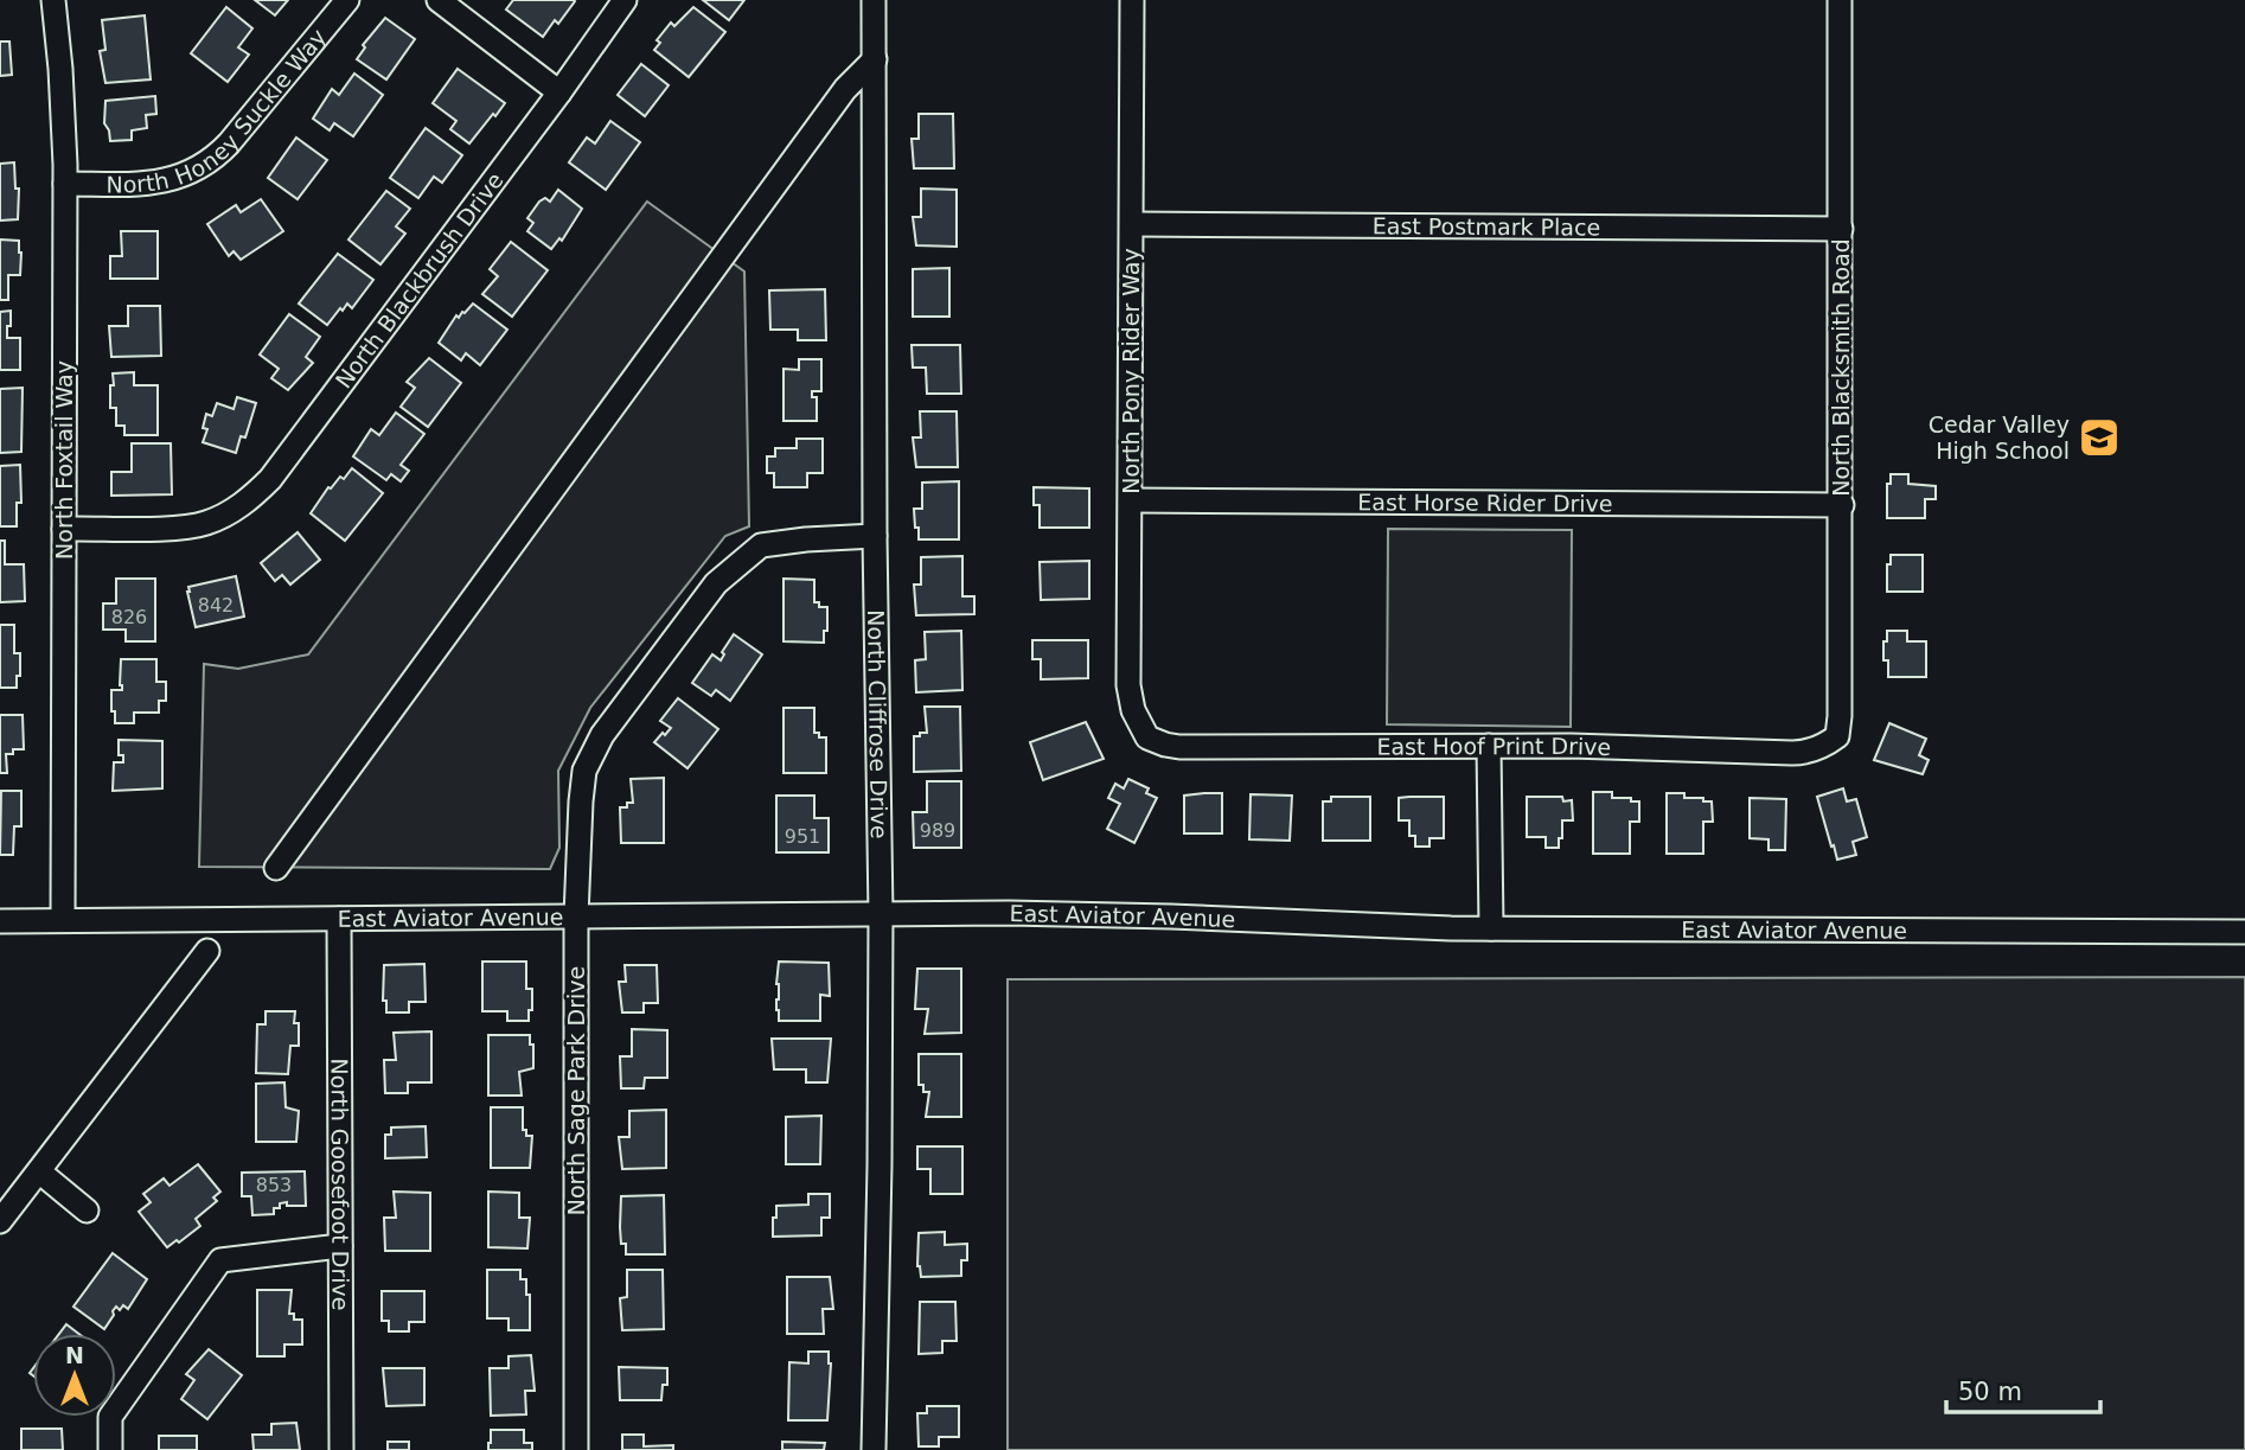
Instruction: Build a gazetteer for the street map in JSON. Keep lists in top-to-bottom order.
{
  "streets": {
    "street": [
      "North Honey Suckle Way",
      "East Postmark Place",
      "North Blackbrush Drive",
      "North Blacksmith Road",
      "North Pony Rider Way",
      "North Foxtail Way",
      "East Horse Rider Drive",
      "North Cliffrose Drive",
      "East Hoof Print Drive",
      "East Aviator Avenue",
      "North Sage Park Drive",
      "North Goosefoot Drive"
    ]
  },
  "crossings": [
    ["North Honey Suckle Way", "North Foxtail Way"],
    ["East Postmark Place", "North Blacksmith Road"],
    ["East Postmark Place", "North Pony Rider Way"],
    ["North Blackbrush Drive", "North Foxtail Way"],
    ["North Blacksmith Road", "East Horse Rider Drive"],
    ["North Blacksmith Road", "East Hoof Print Drive"],
    ["North Pony Rider Way", "East Horse Rider Drive"],
    ["North Pony Rider Way", "East Hoof Print Drive"],
    ["North Foxtail Way", "East Aviator Avenue"],
    ["North Cliffrose Drive", "East Aviator Avenue"],
    ["North Cliffrose Drive", "North Sage Park Drive"],
    ["East Aviator Avenue", "North Sage Park Drive"],
    ["East Aviator Avenue", "North Goosefoot Drive"]
  ],
  "places": {
    "school or university": ["Cedar Valley High School"]
  },
  "house_numbers": [
    "842",
    "826",
    "989",
    "951",
    "853"
  ],
  "scale_bar": "50 m",
  "north": "top"
}
